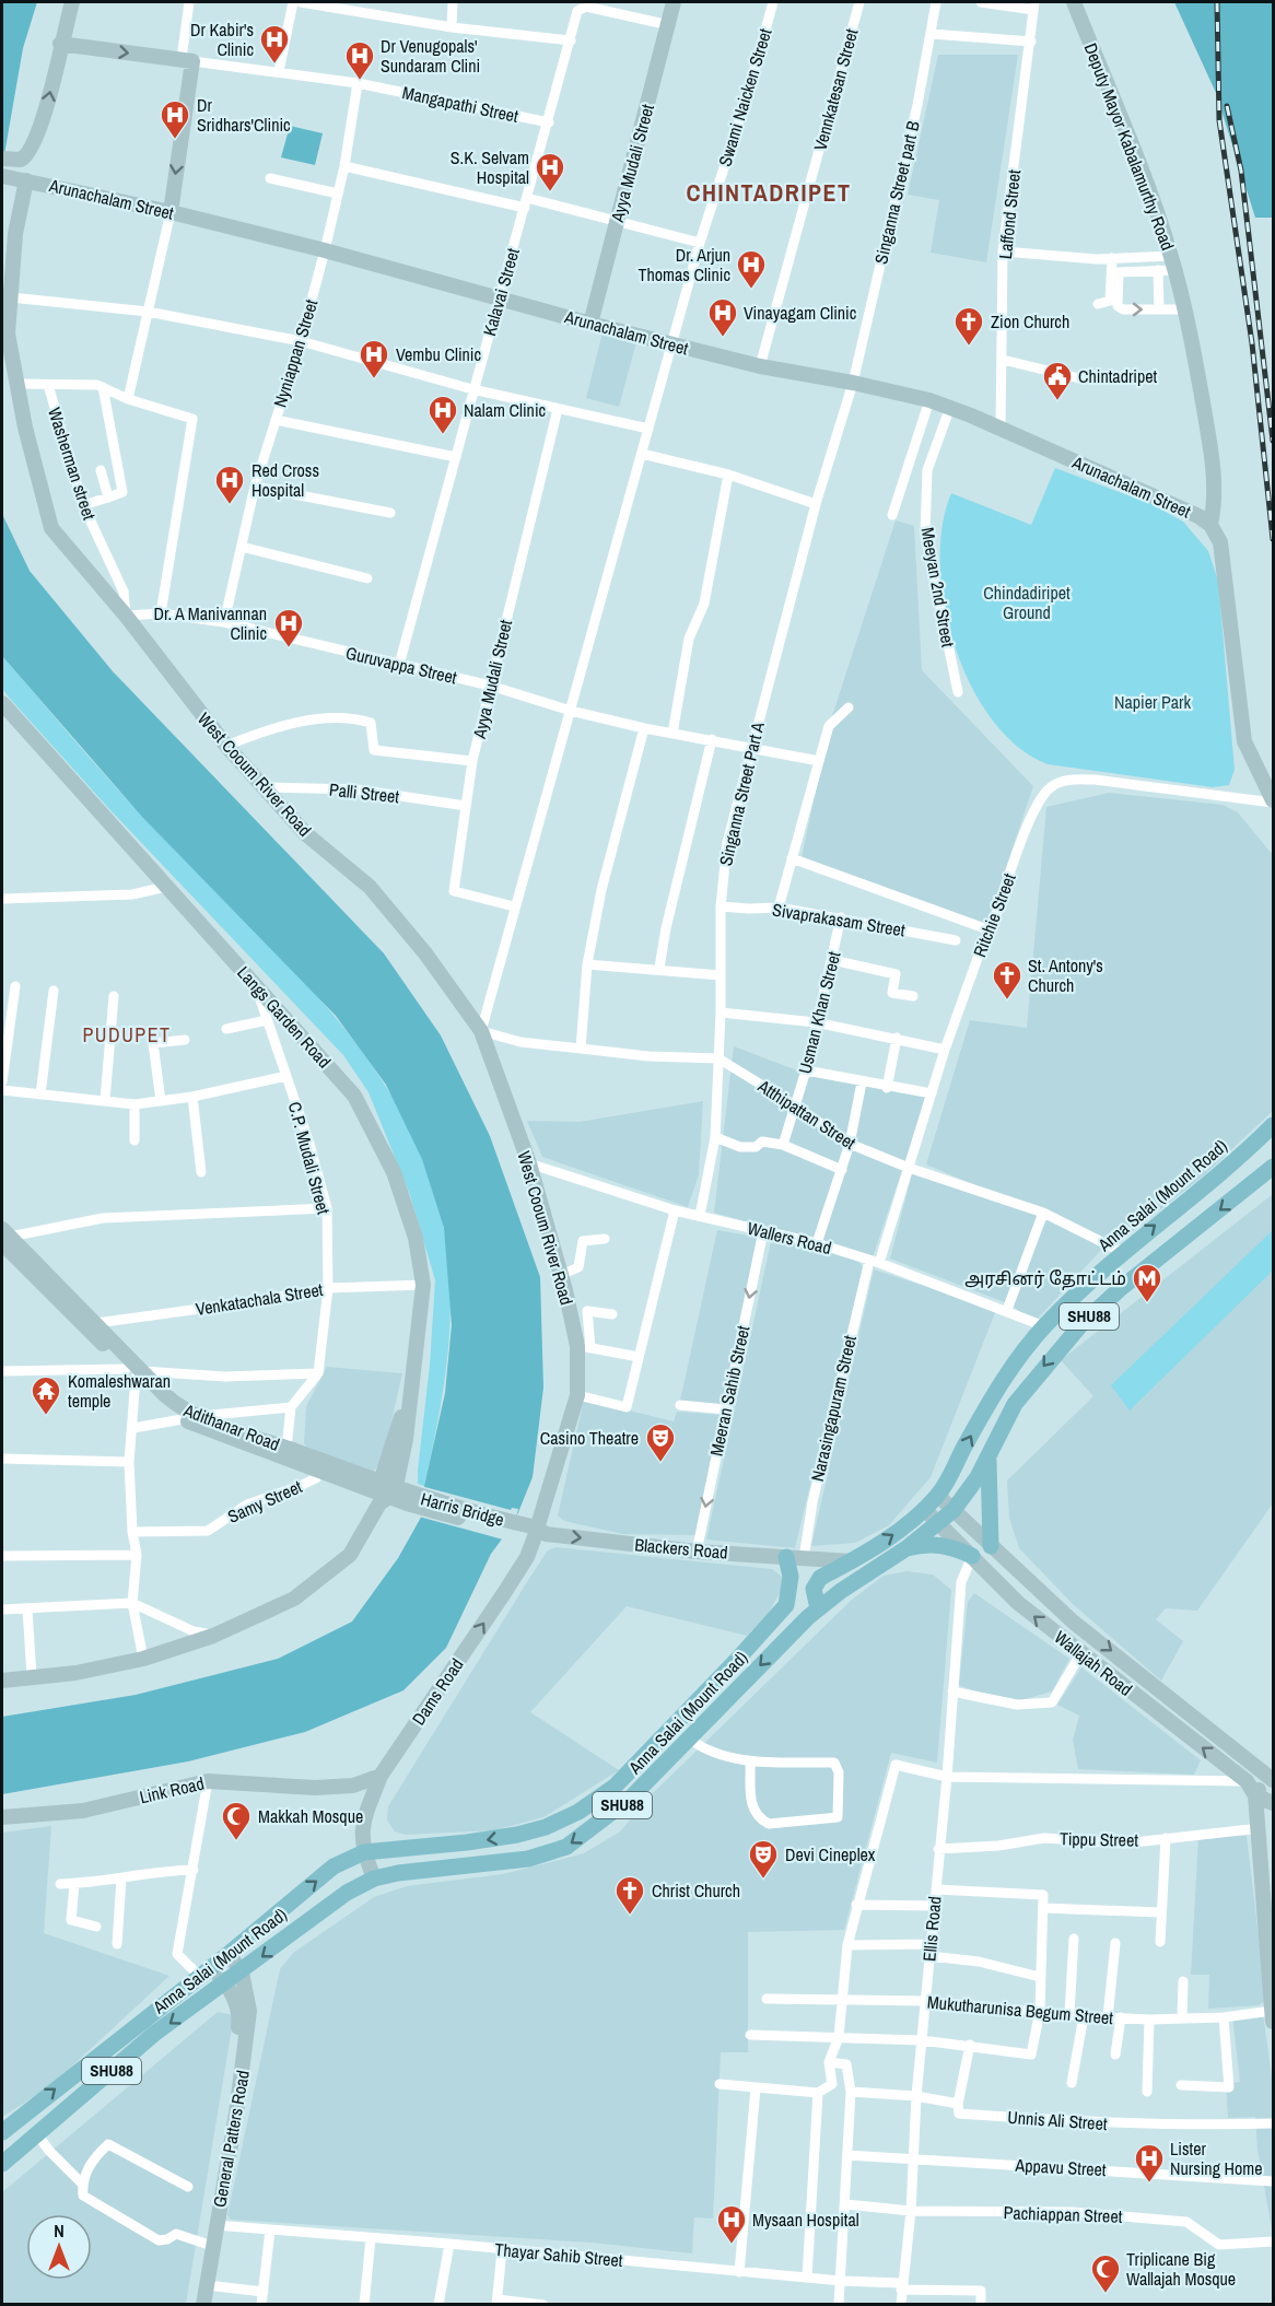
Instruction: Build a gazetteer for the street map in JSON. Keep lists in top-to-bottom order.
{
  "streets": {
    "main road": [
      "Mangapathi Street",
      "Deputy Mayor Kabalamurthy Road",
      "Ayya Mudali Street",
      "Arunachalam Street",
      "West Cooum River Road",
      "Langs Garden Road",
      "Anna Salai (Mount Road)",
      "SHU88",
      "Adithanar Road",
      "Harris Bridge",
      "Blackers Road",
      "Wallajah Road",
      "Dams Road",
      "Link Road",
      "General Patters Road"
    ],
    "street": [
      "Vennkatesan Street",
      "Swami Naicken Street",
      "Singanna Street part B",
      "Laffond Street",
      "Kalavai Street",
      "Nyniappan Street",
      "Washerman street",
      "Meeyan 2nd Street",
      "Guruvappa Street",
      "Palli Street",
      "Singanna Street Part A",
      "Ritchie Street",
      "Sivaprakasam Street",
      "Usman Khan Street",
      "Atthipattan Street",
      "C.P. Mudali Street",
      "Wallers Road",
      "Venkatachala Street",
      "Meeran Sahib Street",
      "Narasingapuram Street",
      "Samy Street",
      "Tippu Street",
      "Ellis Road",
      "Mukutharunisa Begum Street",
      "Unnis Ali Street",
      "Appavu Street",
      "Pachiappan Street",
      "Thayar Sahib Street"
    ]
  },
  "crossings": [
    ["Vennkatesan Street", "Arunachalam Street"],
    ["Swami Naicken Street", "Ayya Mudali Street"],
    ["Swami Naicken Street", "Arunachalam Street"],
    ["Swami Naicken Street", "Guruvappa Street"],
    ["Swami Naicken Street", "West Cooum River Road"],
    ["Swami Naicken Street", "Atthipattan Street"],
    ["Mangapathi Street", "Kalavai Street"],
    ["Mangapathi Street", "Nyniappan Street"],
    ["Deputy Mayor Kabalamurthy Road", "Arunachalam Street"],
    ["Ayya Mudali Street", "Arunachalam Street"],
    ["Ayya Mudali Street", "Kalavai Street"],
    ["Ayya Mudali Street", "Guruvappa Street"],
    ["Ayya Mudali Street", "Palli Street"],
    ["Singanna Street part B", "Arunachalam Street"],
    ["Singanna Street part B", "Singanna Street Part A"],
    ["Arunachalam Street", "Laffond Street"],
    ["Arunachalam Street", "Kalavai Street"],
    ["Arunachalam Street", "Nyniappan Street"],
    ["Arunachalam Street", "Meeyan 2nd Street"],
    ["Arunachalam Street", "West Cooum River Road"],
    ["Arunachalam Street", "Singanna Street Part A"],
    ["Arunachalam Street", "Ritchie Street"],
    ["Kalavai Street", "Guruvappa Street"],
    ["Nyniappan Street", "Guruvappa Street"],
    ["Washerman street", "Guruvappa Street"],
    ["Washerman street", "West Cooum River Road"],
    ["Guruvappa Street", "West Cooum River Road"],
    ["Guruvappa Street", "Singanna Street Part A"],
    ["West Cooum River Road", "Palli Street"],
    ["West Cooum River Road", "Atthipattan Street"],
    ["West Cooum River Road", "Wallers Road"],
    ["West Cooum River Road", "Blackers Road"],
    ["West Cooum River Road", "Dams Road"],
    ["Singanna Street Part A", "Sivaprakasam Street"],
    ["Singanna Street Part A", "Atthipattan Street"],
    ["Singanna Street Part A", "Wallers Road"],
    ["Ritchie Street", "Atthipattan Street"],
    ["Ritchie Street", "Wallers Road"],
    ["Ritchie Street", "Narasingapuram Street"],
    ["Sivaprakasam Street", "Usman Khan Street"],
    ["Usman Khan Street", "Atthipattan Street"],
    ["Langs Garden Road", "C.P. Mudali Street"],
    ["Langs Garden Road", "Venkatachala Street"],
    ["Langs Garden Road", "Adithanar Road"],
    ["Atthipattan Street", "Anna Salai (Mount Road)"],
    ["C.P. Mudali Street", "Venkatachala Street"],
    ["Anna Salai (Mount Road)", "Wallers Road"],
    ["Anna Salai (Mount Road)", "Blackers Road"],
    ["Anna Salai (Mount Road)", "Wallajah Road"],
    ["Anna Salai (Mount Road)", "Dams Road"],
    ["Anna Salai (Mount Road)", "General Patters Road"],
    ["Wallers Road", "Meeran Sahib Street"],
    ["Wallers Road", "Narasingapuram Street"],
    ["Venkatachala Street", "Adithanar Road"],
    ["Meeran Sahib Street", "Blackers Road"],
    ["Narasingapuram Street", "Blackers Road"],
    ["Adithanar Road", "Samy Street"],
    ["Adithanar Road", "Harris Bridge"],
    ["Harris Bridge", "Blackers Road"],
    ["Blackers Road", "Dams Road"],
    ["Wallajah Road", "Ellis Road"],
    ["Dams Road", "Link Road"],
    ["Tippu Street", "Ellis Road"],
    ["Ellis Road", "Mukutharunisa Begum Street"],
    ["Ellis Road", "Unnis Ali Street"],
    ["Ellis Road", "Appavu Street"],
    ["Ellis Road", "Pachiappan Street"],
    ["Ellis Road", "Thayar Sahib Street"],
    ["General Patters Road", "Thayar Sahib Street"]
  ],
  "one_way": ["Meeran Sahib Street", "Blackers Road", "Dams Road"],
  "districts": ["CHINTADRIPET", "PUDUPET"],
  "parks": ["Chindadiripet Ground", "Napier Park"],
  "places": {
    "hospital": [
      "Dr Kabir's Clinic",
      "Dr Venugopals' Sundaram Clini",
      "Dr Sridhars'Clinic",
      "S.K. Selvam Hospital",
      "Dr. Arjun Thomas Clinic",
      "Vinayagam Clinic",
      "Vembu Clinic",
      "Nalam Clinic",
      "Red Cross Hospital",
      "Dr. A Manivannan Clinic",
      "Lister Nursing Home",
      "Mysaan Hospital"
    ],
    "church": ["Zion Church", "St. Antony's Church", "Christ Church"],
    "public building": ["Chintadripet"],
    "metro station": ["அரசினர் தோட்டம்"],
    "temple": ["Komaleshwaran temple"],
    "theatre": ["Casino Theatre", "Devi Cineplex"],
    "mosque": ["Makkah Mosque", "Triplicane Big Wallajah Mosque"]
  },
  "north": "top"
}
